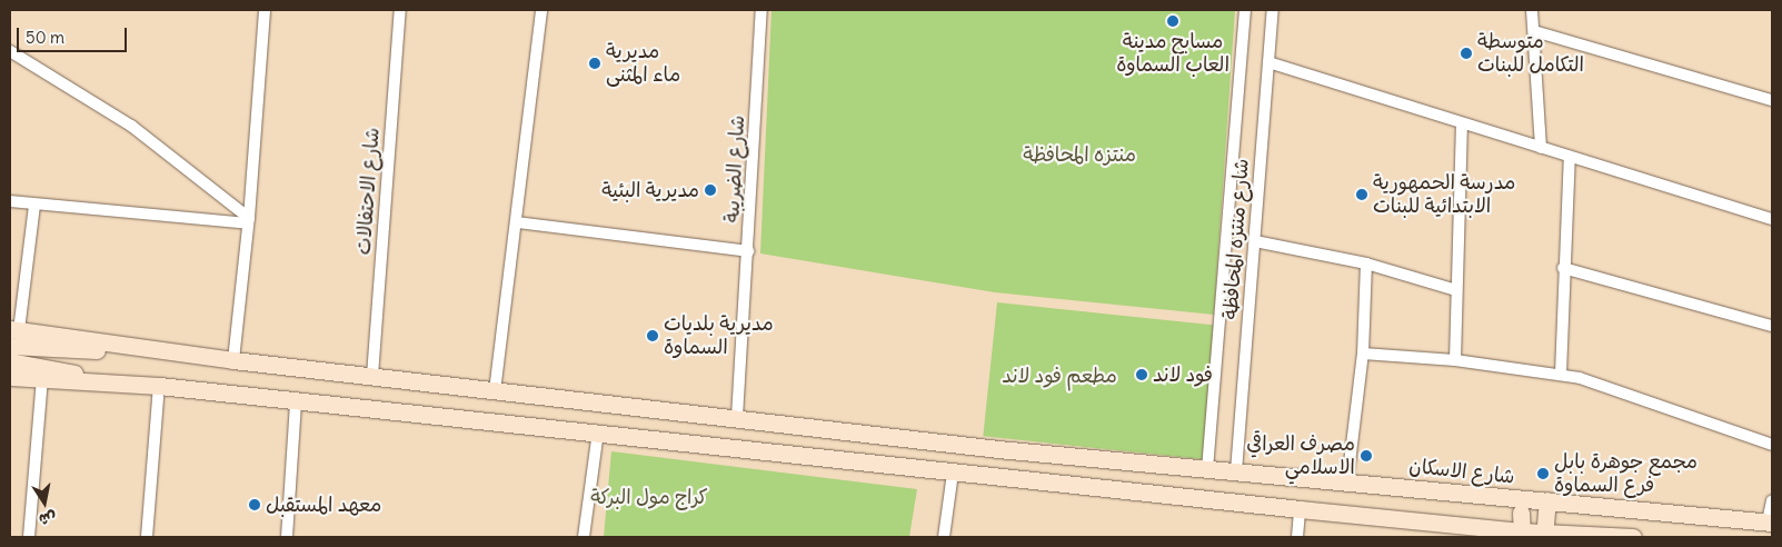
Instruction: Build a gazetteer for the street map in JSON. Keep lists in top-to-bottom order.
{
  "streets": {
    "main road": ["شارع الاسكان"],
    "street": ["شارع الضريبة", "شارع الاحتفالات", "شارع منتزه المحافظة"]
  },
  "crossings": [
    ["شارع الضريبة", "شارع الاسكان"],
    ["شارع الاحتفالات", "شارع الاسكان"],
    ["شارع منتزه المحافظة", "شارع الاسكان"]
  ],
  "parks": ["منتزه المحافظة", "مطعم فود لاند", "كراج مول البركة"],
  "places": [
    "مسابح مدينة العاب السماوة",
    "متوسطة التكامل للبنات",
    "مديرية ماء المثنى",
    "مديرية البئية",
    "مدرسة الحمهورية الابتدائية للبنات",
    "مديرية بلديات السماوة",
    "فود لاند",
    "مصرف العراقي الاسلامي",
    "مجمع جوهرة بابل فرع السماوة",
    "معهد المستقبل"
  ],
  "scale_bar": "50 m",
  "north": "bottom"
}
